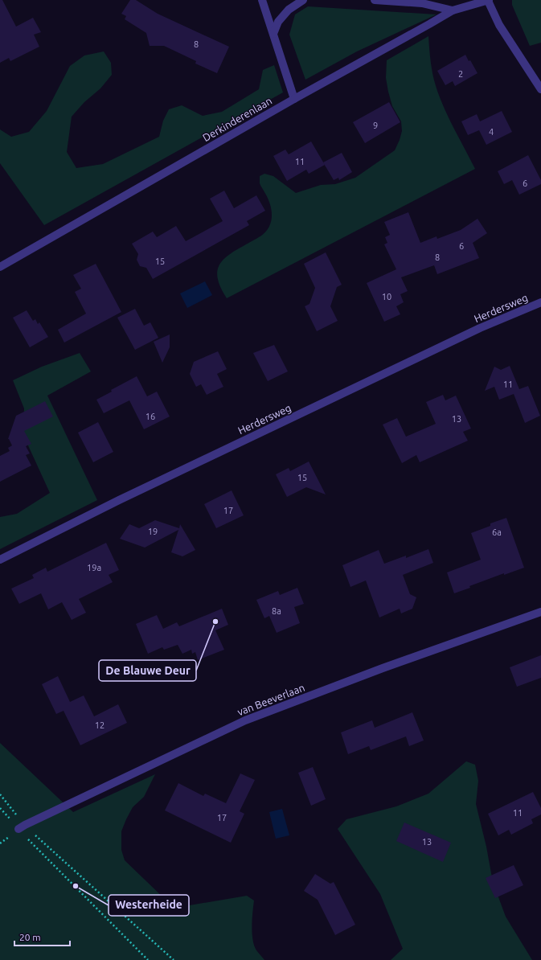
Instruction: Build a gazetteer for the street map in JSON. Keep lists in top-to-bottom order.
{
  "streets": {
    "street": ["Derkinderenlaan", "Herdersweg", "van Beeverlaan"]
  },
  "places": ["De Blauwe Deur", "Westerheide"],
  "house_numbers": [
    "8",
    "2",
    "9",
    "4",
    "11",
    "6",
    "6",
    "8",
    "15",
    "10",
    "11",
    "16",
    "13",
    "15",
    "17",
    "19",
    "6a",
    "19a",
    "8a",
    "12",
    "11",
    "17",
    "13"
  ],
  "scale_bar": "20 m"
}
